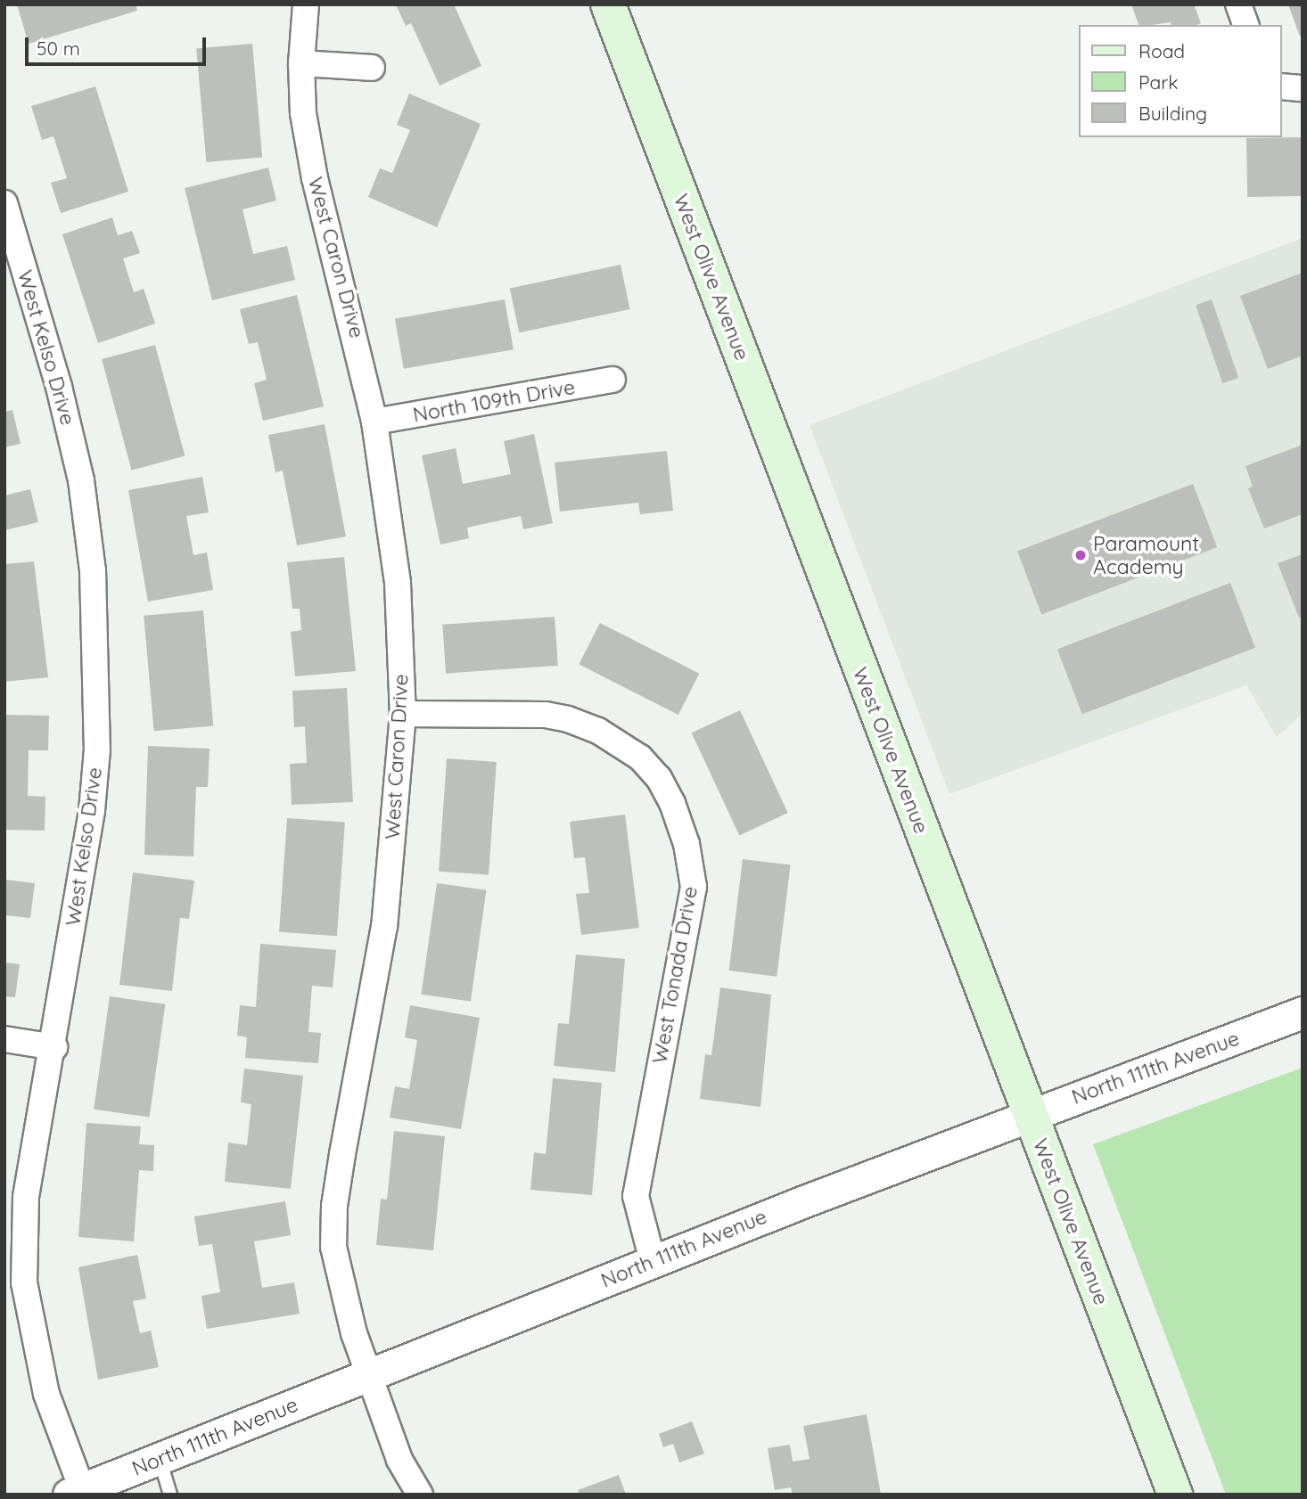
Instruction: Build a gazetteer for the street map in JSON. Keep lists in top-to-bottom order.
{
  "streets": {
    "main road": ["West Olive Avenue"],
    "street": [
      "West Caron Drive",
      "West Kelso Drive",
      "North 109th Drive",
      "West Tonada Drive",
      "North 111th Avenue"
    ]
  },
  "crossings": [
    ["West Caron Drive", "North 109th Drive"],
    ["West Caron Drive", "West Tonada Drive"],
    ["West Caron Drive", "North 111th Avenue"],
    ["West Olive Avenue", "North 111th Avenue"],
    ["West Kelso Drive", "North 111th Avenue"],
    ["West Tonada Drive", "North 111th Avenue"]
  ],
  "places": ["Paramount Academy"],
  "legend": ["Road", "Park", "Building"],
  "scale_bar": "50 m"
}
